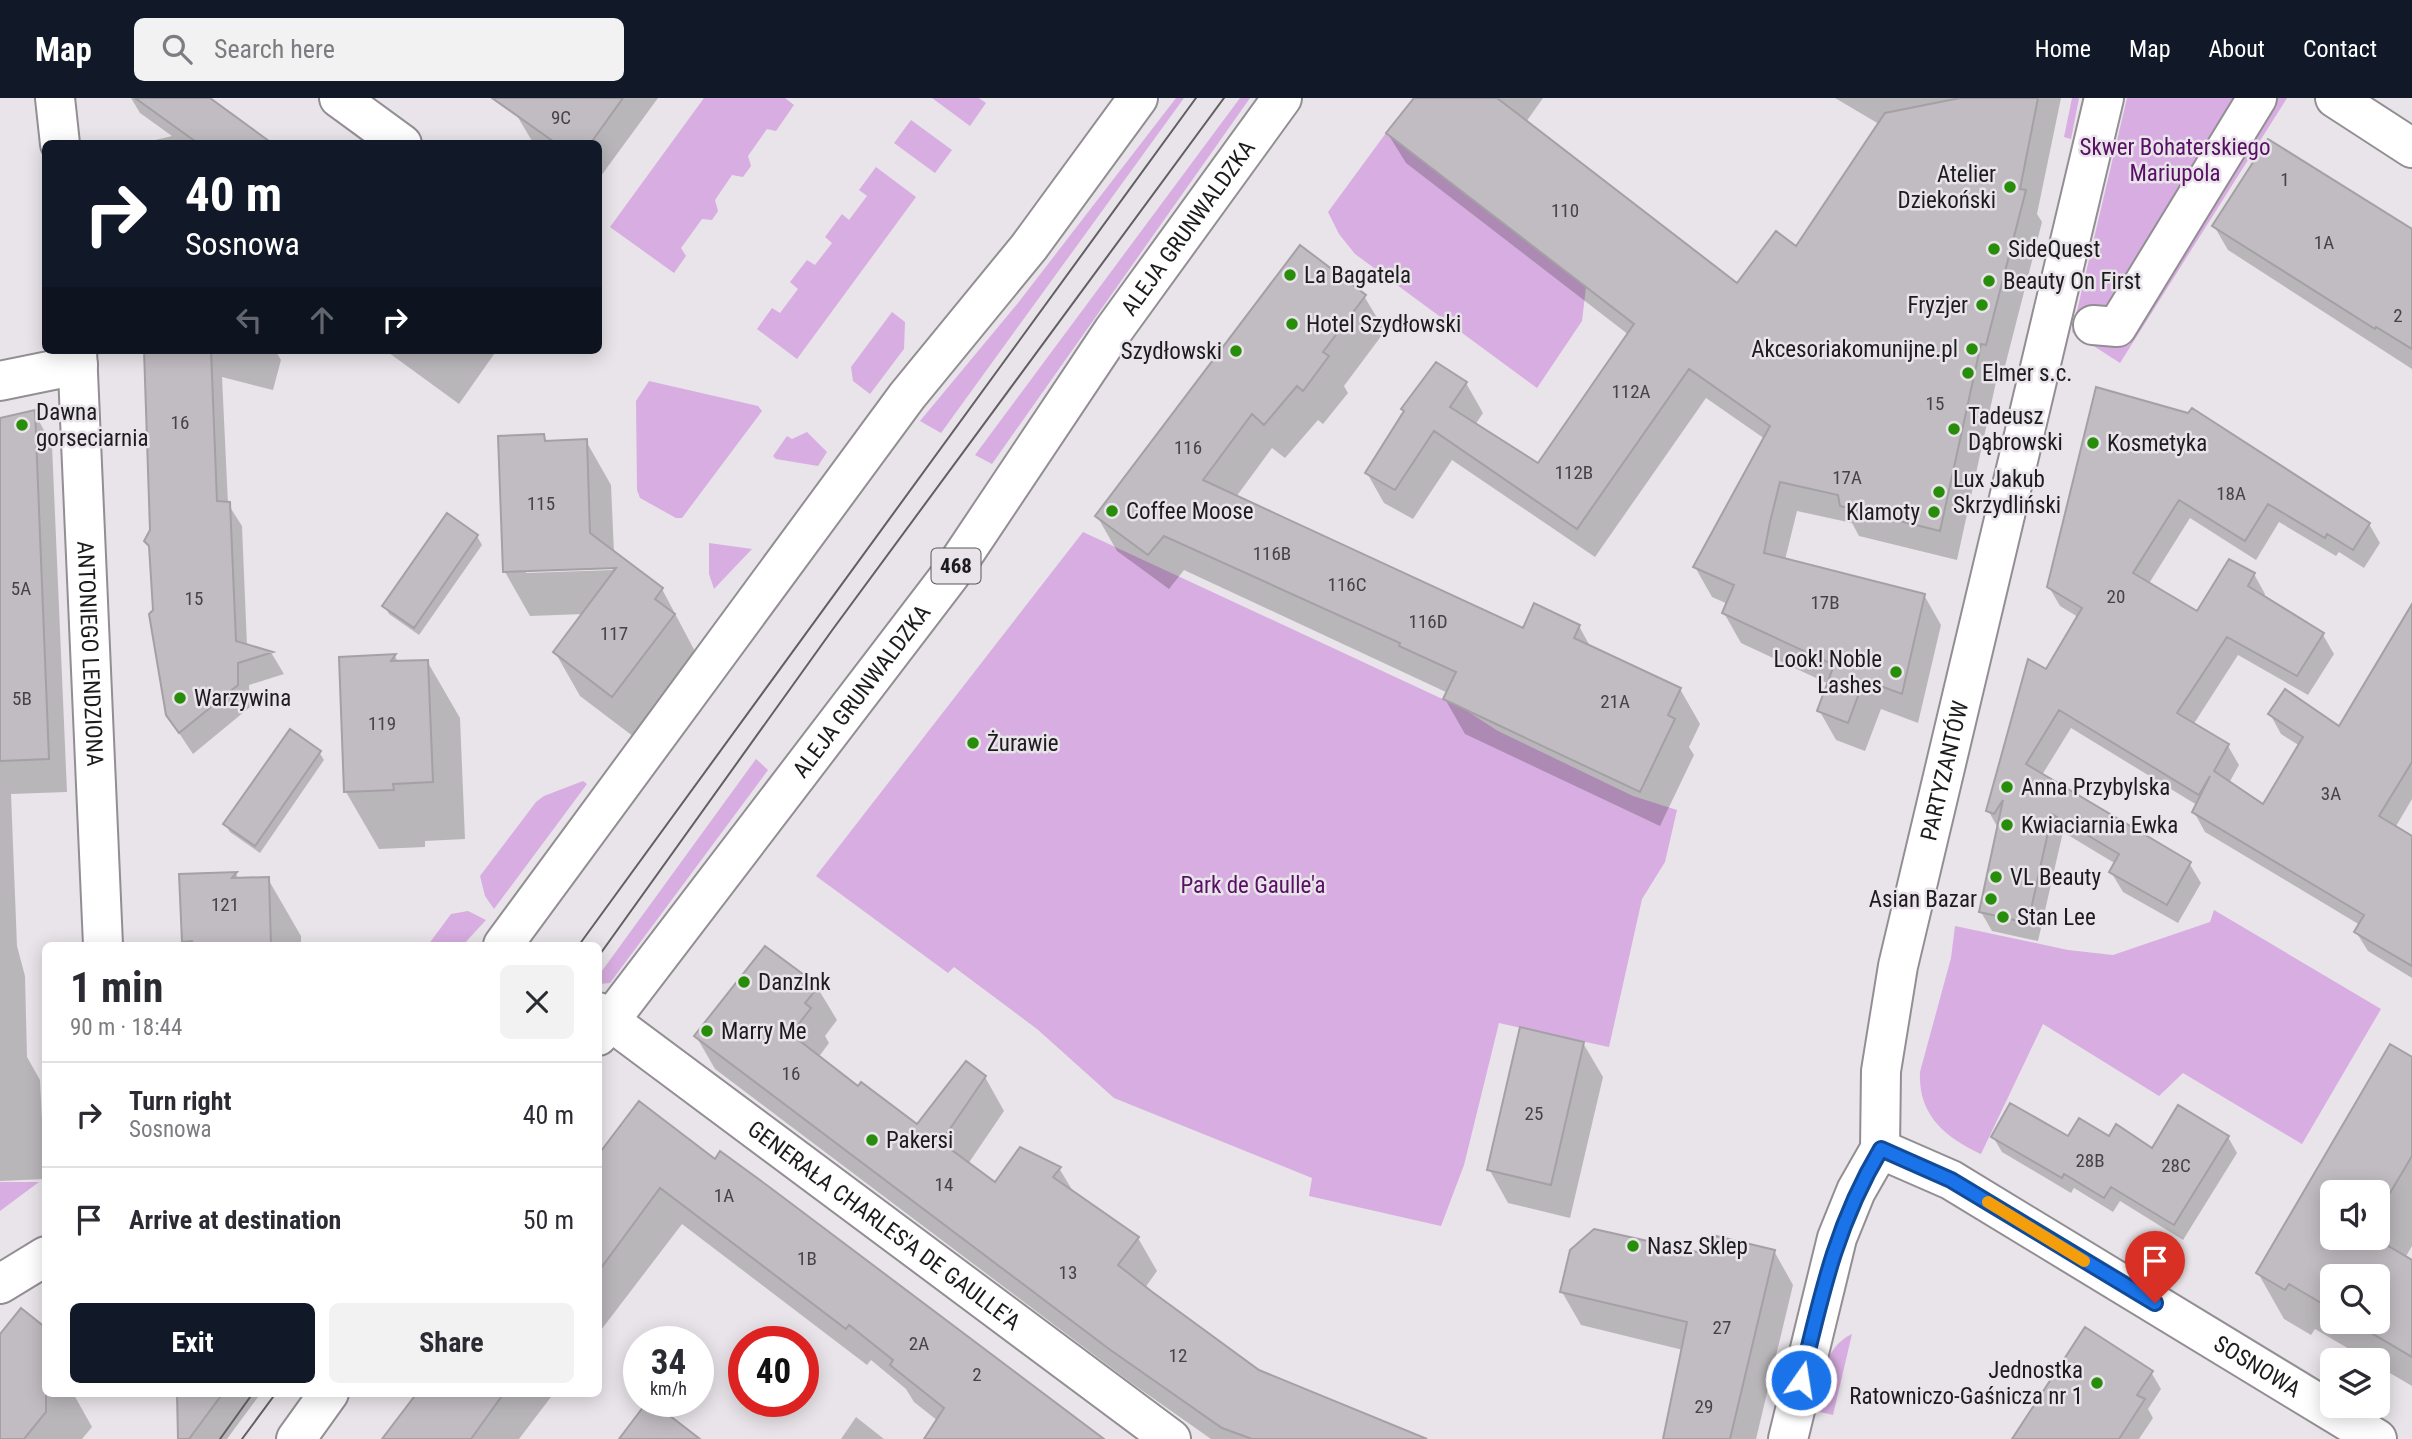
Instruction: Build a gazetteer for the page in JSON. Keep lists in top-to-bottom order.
{
  "streets": {
    "street": [
      "ALEJA GRUNWALDZKA",
      "468",
      "ANTONIEGO LENDZIONA",
      "PARTYZANTÓW",
      "GENERAŁA CHARLES'A DE GAULLE'A",
      "SOSNOWA"
    ]
  },
  "crossings": [
    ["ALEJA GRUNWALDZKA", "GENERAŁA CHARLES'A DE GAULLE'A"],
    ["PARTYZANTÓW", "SOSNOWA"]
  ],
  "parks": ["Skwer Bohaterskiego Mariupola", "Park de Gaulle'a"],
  "places": [
    "Atelier Dziekoński",
    "SideQuest",
    "La Bagatela",
    "Beauty On First",
    "Fryzjer",
    "Hotel Szydłowski",
    "Akcesoriakomunijne.pl",
    "Szydłowski",
    "Elmer s.c.",
    "Dawna gorseciarnia",
    "Tadeusz Dąbrowski",
    "Kosmetyka",
    "Lux Jakub Skrzydliński",
    "Coffee Moose",
    "Klamoty",
    "Look! Noble Lashes",
    "Warzywina",
    "Żurawie",
    "Anna Przybylska",
    "Kwiaciarnia Ewka",
    "VL Beauty",
    "Asian Bazar",
    "Stan Lee",
    "DanzInk",
    "Marry Me",
    "Pakersi",
    "Nasz Sklep",
    "Jednostka Ratowniczo-Gaśnicza nr 1"
  ],
  "house_numbers": [
    "9C",
    "1",
    "110",
    "1A",
    "2",
    "112A",
    "15",
    "16",
    "116",
    "112B",
    "17A",
    "18A",
    "115",
    "116B",
    "116C",
    "5A",
    "20",
    "15",
    "17B",
    "116D",
    "117",
    "5B",
    "21A",
    "119",
    "3A",
    "121",
    "16",
    "25",
    "28B",
    "28C",
    "14",
    "1A",
    "1B",
    "13",
    "27",
    "2A",
    "12",
    "2",
    "29"
  ],
  "page": {
    "header": "Map",
    "search": "Search here",
    "nav": [
      "Home",
      "Map",
      "About",
      "Contact"
    ],
    "turn": ["40 m", "Sosnowa"],
    "heading": ["1 min", "90 m · 18:44"],
    "list": [
      {
        "name": "Turn right",
        "note": "Sosnowa",
        "value": "40 m"
      },
      {
        "name": "Arrive at destination",
        "value": "50 m"
      }
    ],
    "buttons": ["Exit", "Share"],
    "speed": "34 km/h",
    "limit": "40"
  }
}
